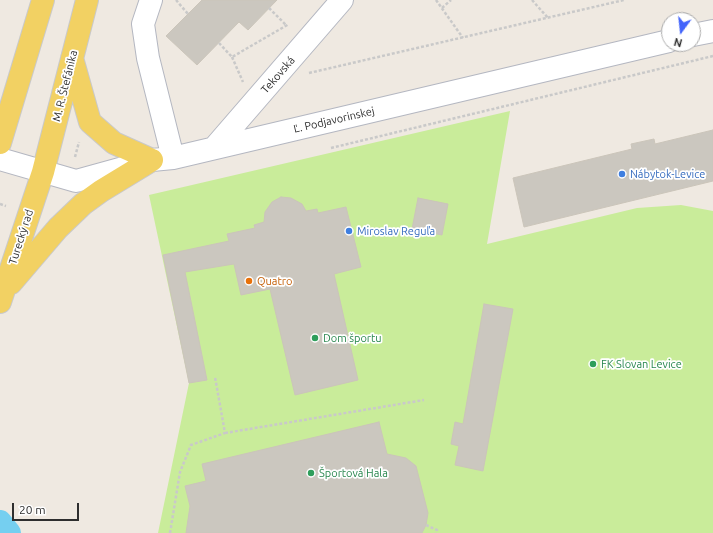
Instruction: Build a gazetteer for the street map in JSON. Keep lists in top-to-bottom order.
{
  "streets": {
    "main road": ["M. R. Štefánika", "Turecký rad"],
    "street": ["Tekovská", "Ľ. Podjavorinskej"]
  },
  "crossings": [
    ["Tekovská", "Ľ. Podjavorinskej"],
    ["M. R. Štefánika", "Ľ. Podjavorinskej"],
    ["M. R. Štefánika", "Turecký rad"],
    ["Ľ. Podjavorinskej", "Turecký rad"]
  ],
  "places": [
    "Nábytok-Levice",
    "Miroslav Reguľa",
    "Quatro",
    "Dom športu",
    "FK Slovan Levice",
    "Športová Hala"
  ],
  "scale_bar": "20 m",
  "north": "bottom"
}
